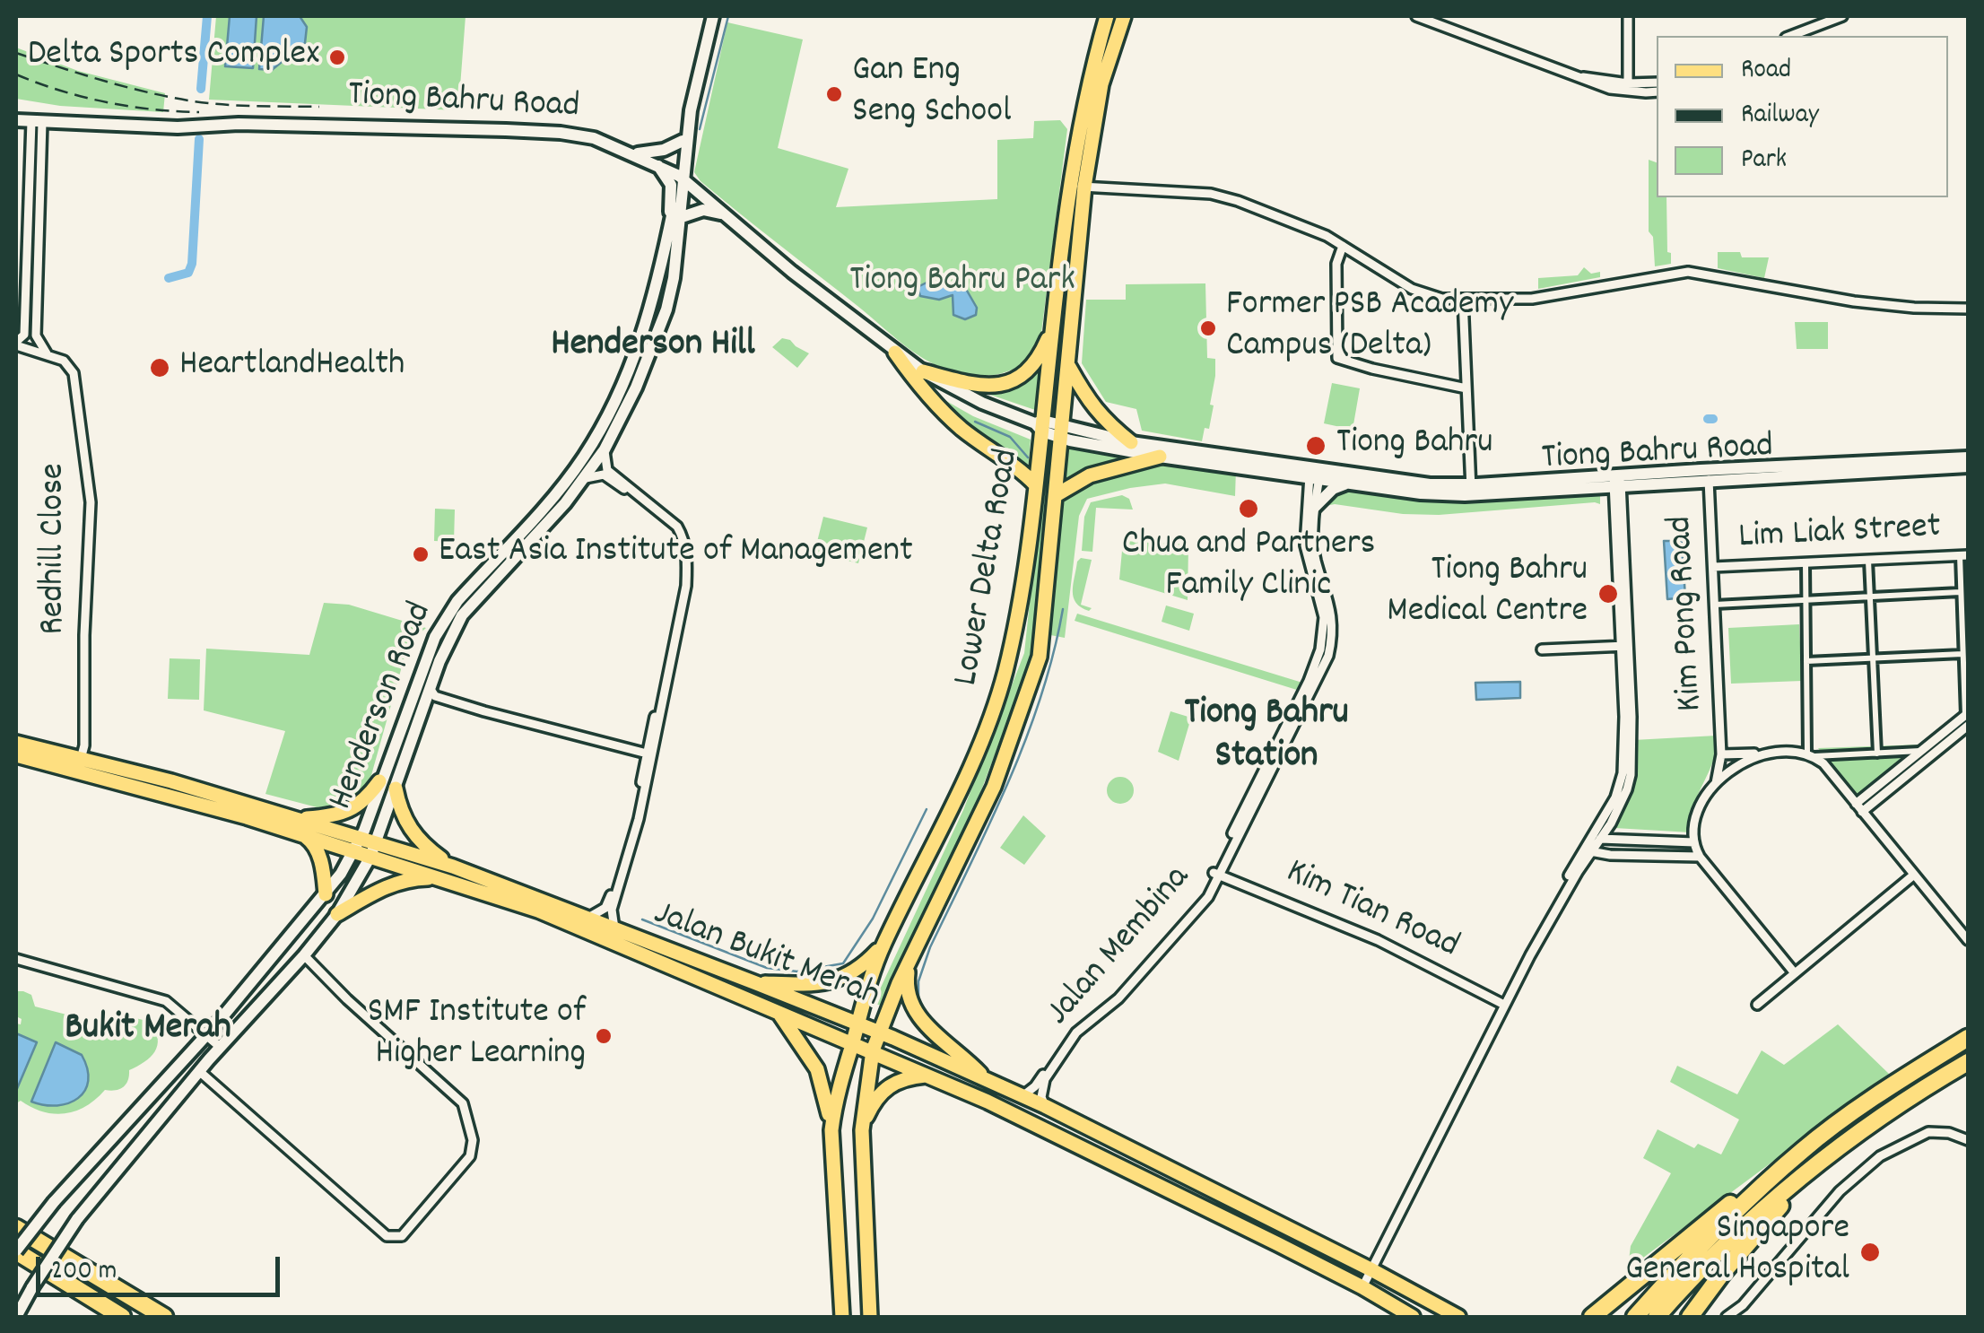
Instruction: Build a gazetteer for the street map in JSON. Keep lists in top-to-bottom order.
{
  "streets": {
    "main road": [
      "Tiong Bahru Road",
      "Lower Delta Road",
      "Henderson Road",
      "Jalan Bukit Merah"
    ],
    "street": [
      "Lim Liak Street",
      "Redhill Close",
      "Kim Pong Road",
      "Kim Tian Road",
      "Jalan Membina"
    ]
  },
  "crossings": [
    ["Tiong Bahru Road", "Lower Delta Road"],
    ["Tiong Bahru Road", "Kim Pong Road"],
    ["Tiong Bahru Road", "Henderson Road"],
    ["Tiong Bahru Road", "Jalan Membina"],
    ["Lim Liak Street", "Kim Pong Road"],
    ["Redhill Close", "Jalan Bukit Merah"],
    ["Lower Delta Road", "Jalan Bukit Merah"],
    ["Henderson Road", "Jalan Bukit Merah"],
    ["Kim Tian Road", "Jalan Membina"],
    ["Jalan Membina", "Jalan Bukit Merah"]
  ],
  "districts": ["Henderson Hill", "Tiong Bahru Station", "Bukit Merah"],
  "parks": ["Tiong Bahru Park"],
  "places": [
    "Delta Sports Complex",
    "Gan Eng Seng School",
    "Former PSB Academy Campus (Delta)",
    "HeartlandHealth",
    "Tiong Bahru",
    "Chua and Partners Family Clinic",
    "East Asia Institute of Management",
    "Tiong Bahru Medical Centre",
    "SMF Institute of Higher Learning",
    "Singapore General Hospital"
  ],
  "legend": ["Road", "Railway", "Park"],
  "scale_bar": "200 m"
}
